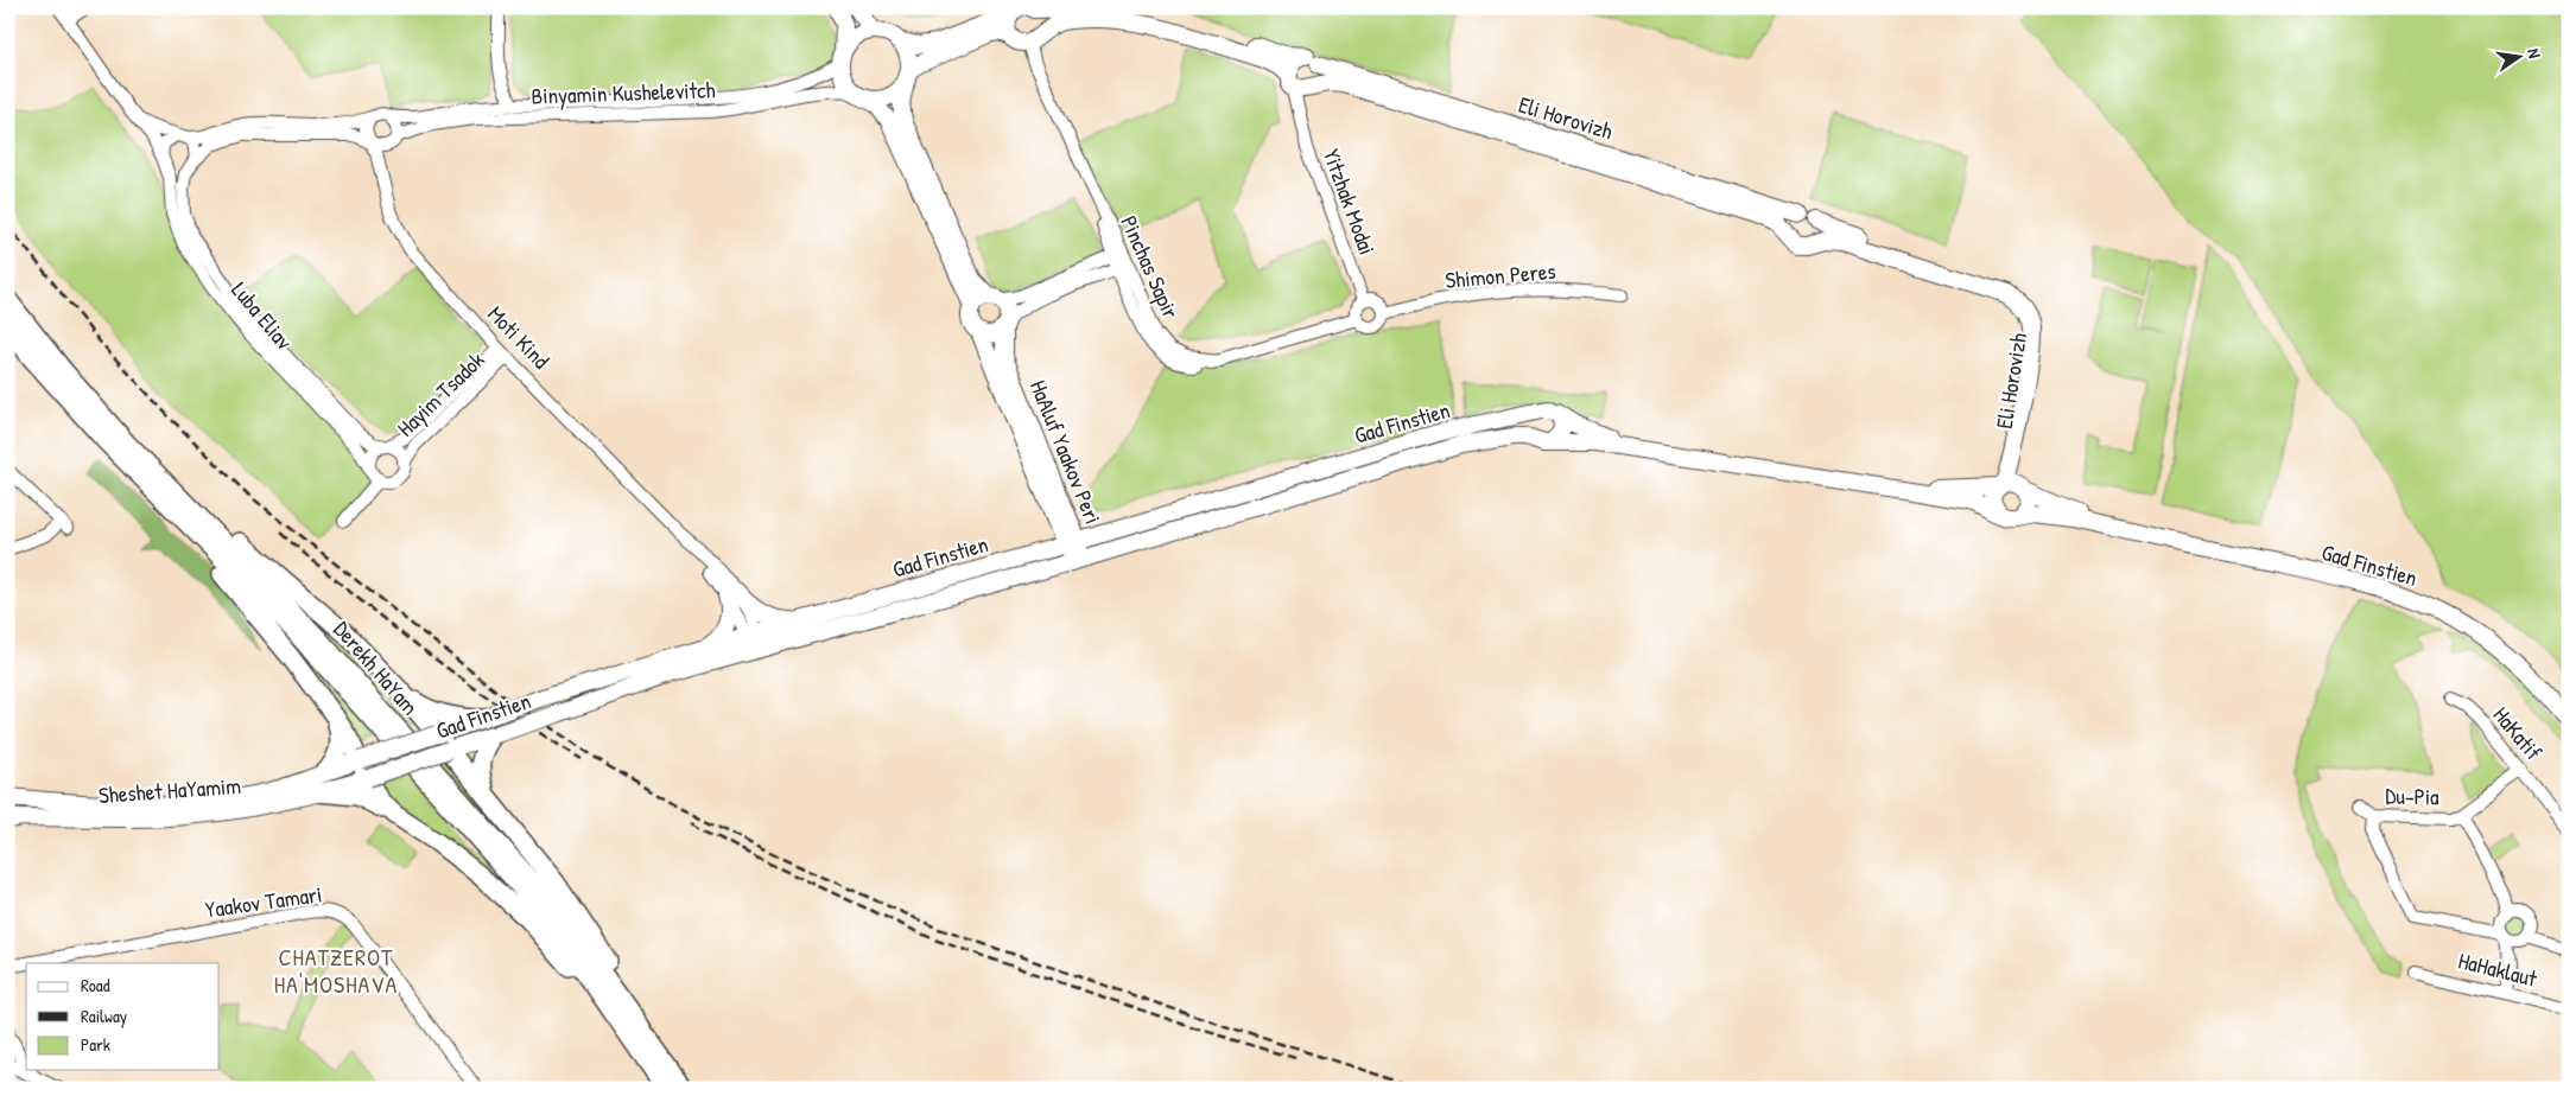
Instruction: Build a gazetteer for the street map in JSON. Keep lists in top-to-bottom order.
{
  "streets": {
    "main road": ["Derekh HaYam"],
    "street": [
      "Binyamin Kushelevitch",
      "Eli Horovizh",
      "Yitzhak Modai",
      "Pinchas Sapir",
      "Shimon Peres",
      "Luba Eliav",
      "Moti Kind",
      "Hayim Tsadok",
      "Gad Finstien",
      "HaAluf Yaakov Peri",
      "HaKatif",
      "Sheshet HaYamim",
      "Du-Pia",
      "Yaakov Tamari",
      "HaHaklaut"
    ]
  },
  "crossings": [
    ["Binyamin Kushelevitch", "Moti Kind"],
    ["Eli Horovizh", "Yitzhak Modai"],
    ["Eli Horovizh", "Gad Finstien"],
    ["Yitzhak Modai", "Pinchas Sapir"],
    ["Yitzhak Modai", "Shimon Peres"],
    ["Pinchas Sapir", "Shimon Peres"],
    ["Luba Eliav", "Hayim Tsadok"],
    ["Moti Kind", "Hayim Tsadok"],
    ["Moti Kind", "Gad Finstien"],
    ["Gad Finstien", "HaAluf Yaakov Peri"],
    ["Gad Finstien", "Sheshet HaYamim"],
    ["HaKatif", "Du-Pia"]
  ],
  "districts": ["CHATZEROT HA'MOSHAVA"],
  "legend": ["Road", "Railway", "Park"],
  "north": "right"
}
